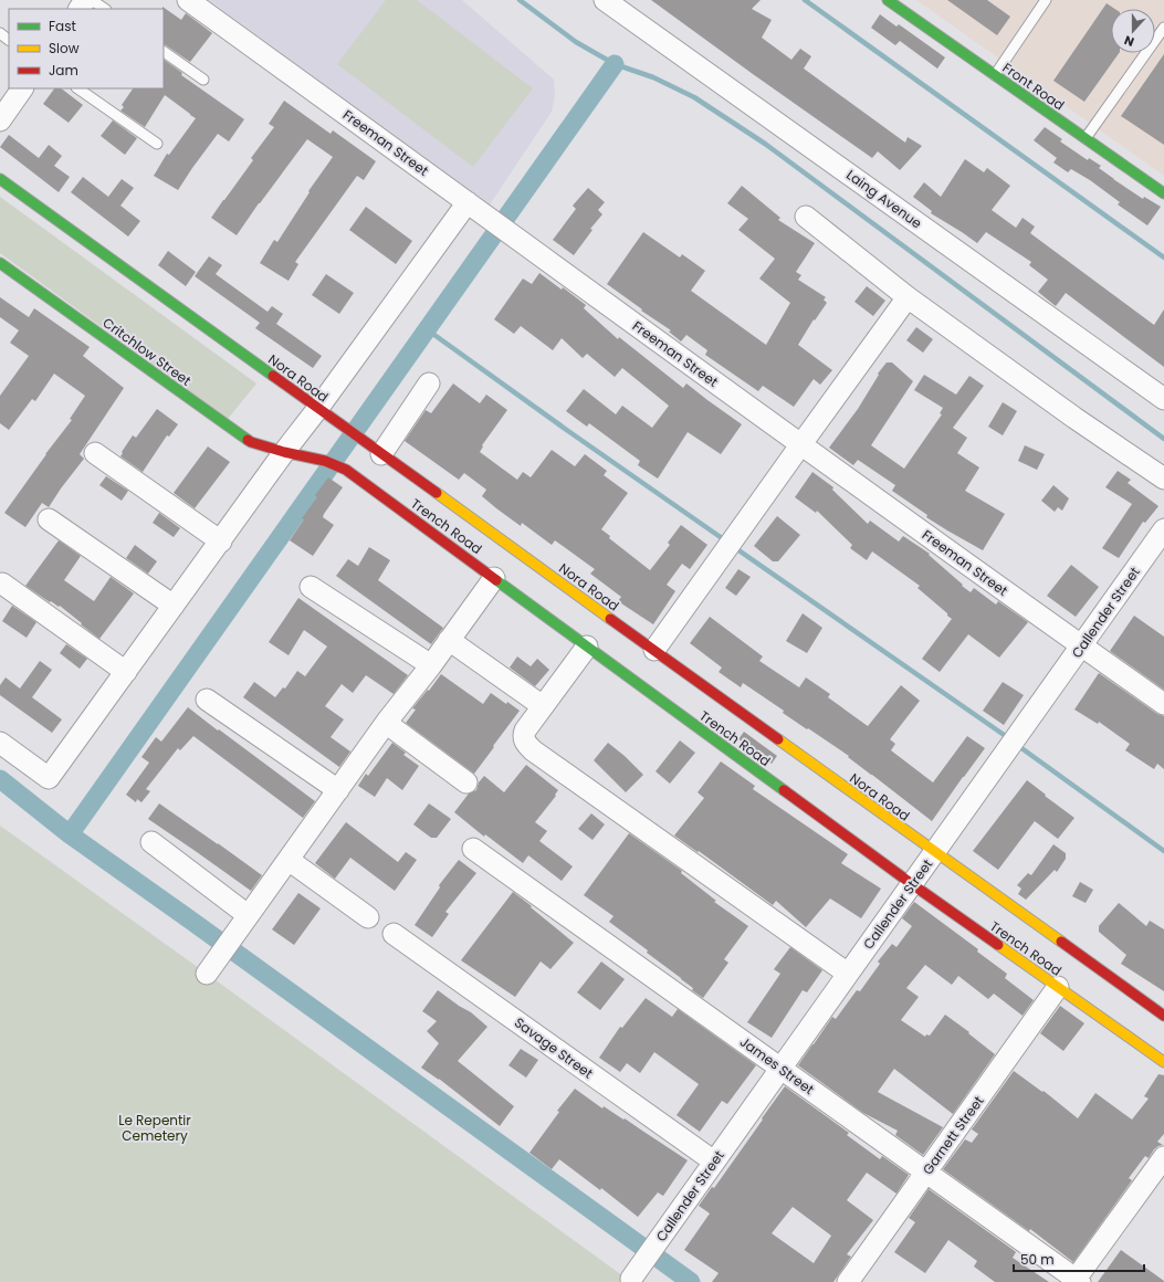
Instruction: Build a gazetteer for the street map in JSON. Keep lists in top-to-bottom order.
{
  "streets": {
    "street": [
      "Front Road",
      "Freeman Street",
      "Laing Avenue",
      "Critchlow Street",
      "Nora Road",
      "Trench Road",
      "Callender Street",
      "Savage Street",
      "James Street",
      "Garnett Street"
    ]
  },
  "crossings": [
    ["Freeman Street", "Callender Street"],
    ["Critchlow Street", "Trench Road"],
    ["Nora Road", "Callender Street"],
    ["Trench Road", "Callender Street"],
    ["Trench Road", "Garnett Street"],
    ["Callender Street", "Savage Street"],
    ["Callender Street", "James Street"],
    ["James Street", "Garnett Street"]
  ],
  "parks": ["Le Repentir Cemetery"],
  "legend": ["Fast", "Slow", "Jam"],
  "scale_bar": "50 m",
  "north": "bottom"
}
